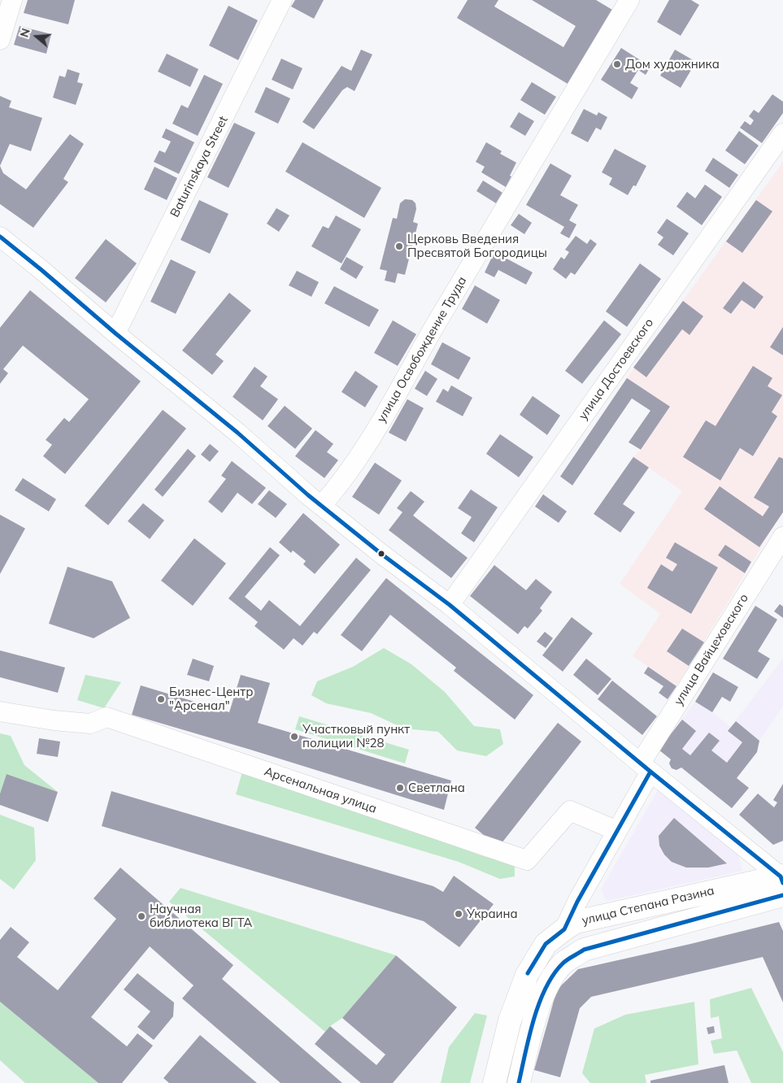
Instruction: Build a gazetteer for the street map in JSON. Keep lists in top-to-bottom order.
{
  "streets": {
    "main road": ["улица Степана Разина"],
    "street": [
      "Baturinskaya Street",
      "улица Освобождение Труда",
      "улица Достоевского",
      "улица Вайцеховского",
      "Арсенальная улица"
    ]
  },
  "crossings": [
    ["улица Вайцеховского", "Арсенальная улица"],
    ["улица Вайцеховского", "улица Степана Разина"]
  ],
  "places": [
    "Дом художника",
    "Церковь Введения Пресвятой Богородицы",
    "Бизнес-Центр \"Арсенал\"",
    "Участковый пункт полиции №28",
    "Светлана",
    "Украина",
    "Научная библиотека ВГТА"
  ],
  "north": "left"
}
